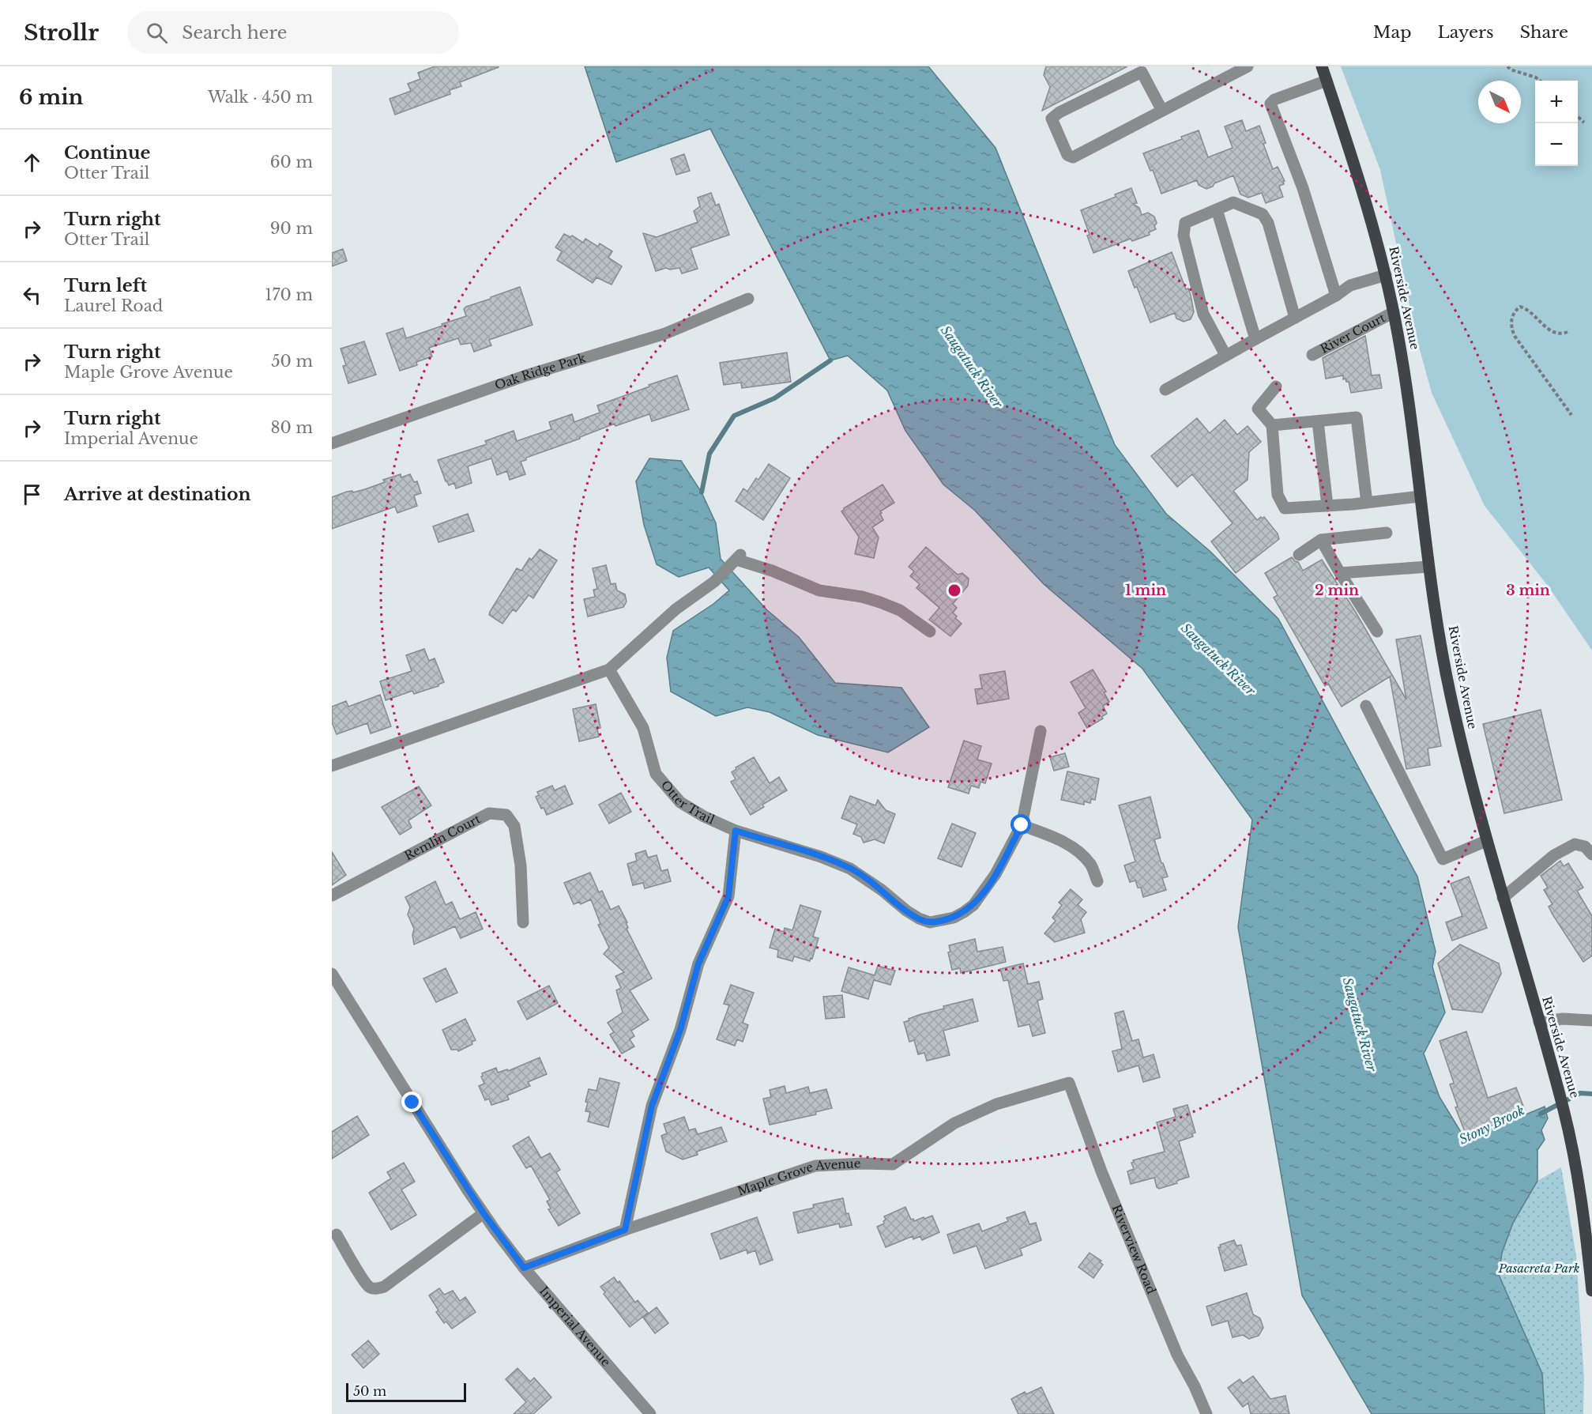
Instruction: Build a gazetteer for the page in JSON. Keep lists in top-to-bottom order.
{
  "streets": {
    "main road": ["Riverside Avenue"],
    "street": [
      "River Court",
      "Oak Ridge Park",
      "Otter Trail",
      "Remlin Court",
      "Maple Grove Avenue",
      "Riverview Road",
      "Imperial Avenue"
    ]
  },
  "crossings": [
    ["Riverside Avenue", "River Court"],
    ["Maple Grove Avenue", "Riverview Road"],
    ["Maple Grove Avenue", "Imperial Avenue"]
  ],
  "water": ["Saugatuck River", "Stony Brook"],
  "parks": ["Pasacreta Park"],
  "scale_bar": "50 m",
  "north": "bottom right",
  "page": {
    "header": "Strollr",
    "search": "Search here",
    "nav": ["Map", "Layers", "Share"],
    "heading": ["6 min", "Walk · 450 m"],
    "map_buttons": ["+", "−"],
    "list": [
      ["Continue", "Otter Trail", "60 m"],
      ["Turn right", "Otter Trail", "90 m"],
      ["Turn left", "Laurel Road", "170 m"],
      ["Turn right", "Maple Grove Avenue", "50 m"],
      ["Turn right", "Imperial Avenue", "80 m"],
      "Arrive at destination"
    ],
    "scale": "50 m"
  },
  "rings": ["1 min", "2 min", "3 min"]
}
